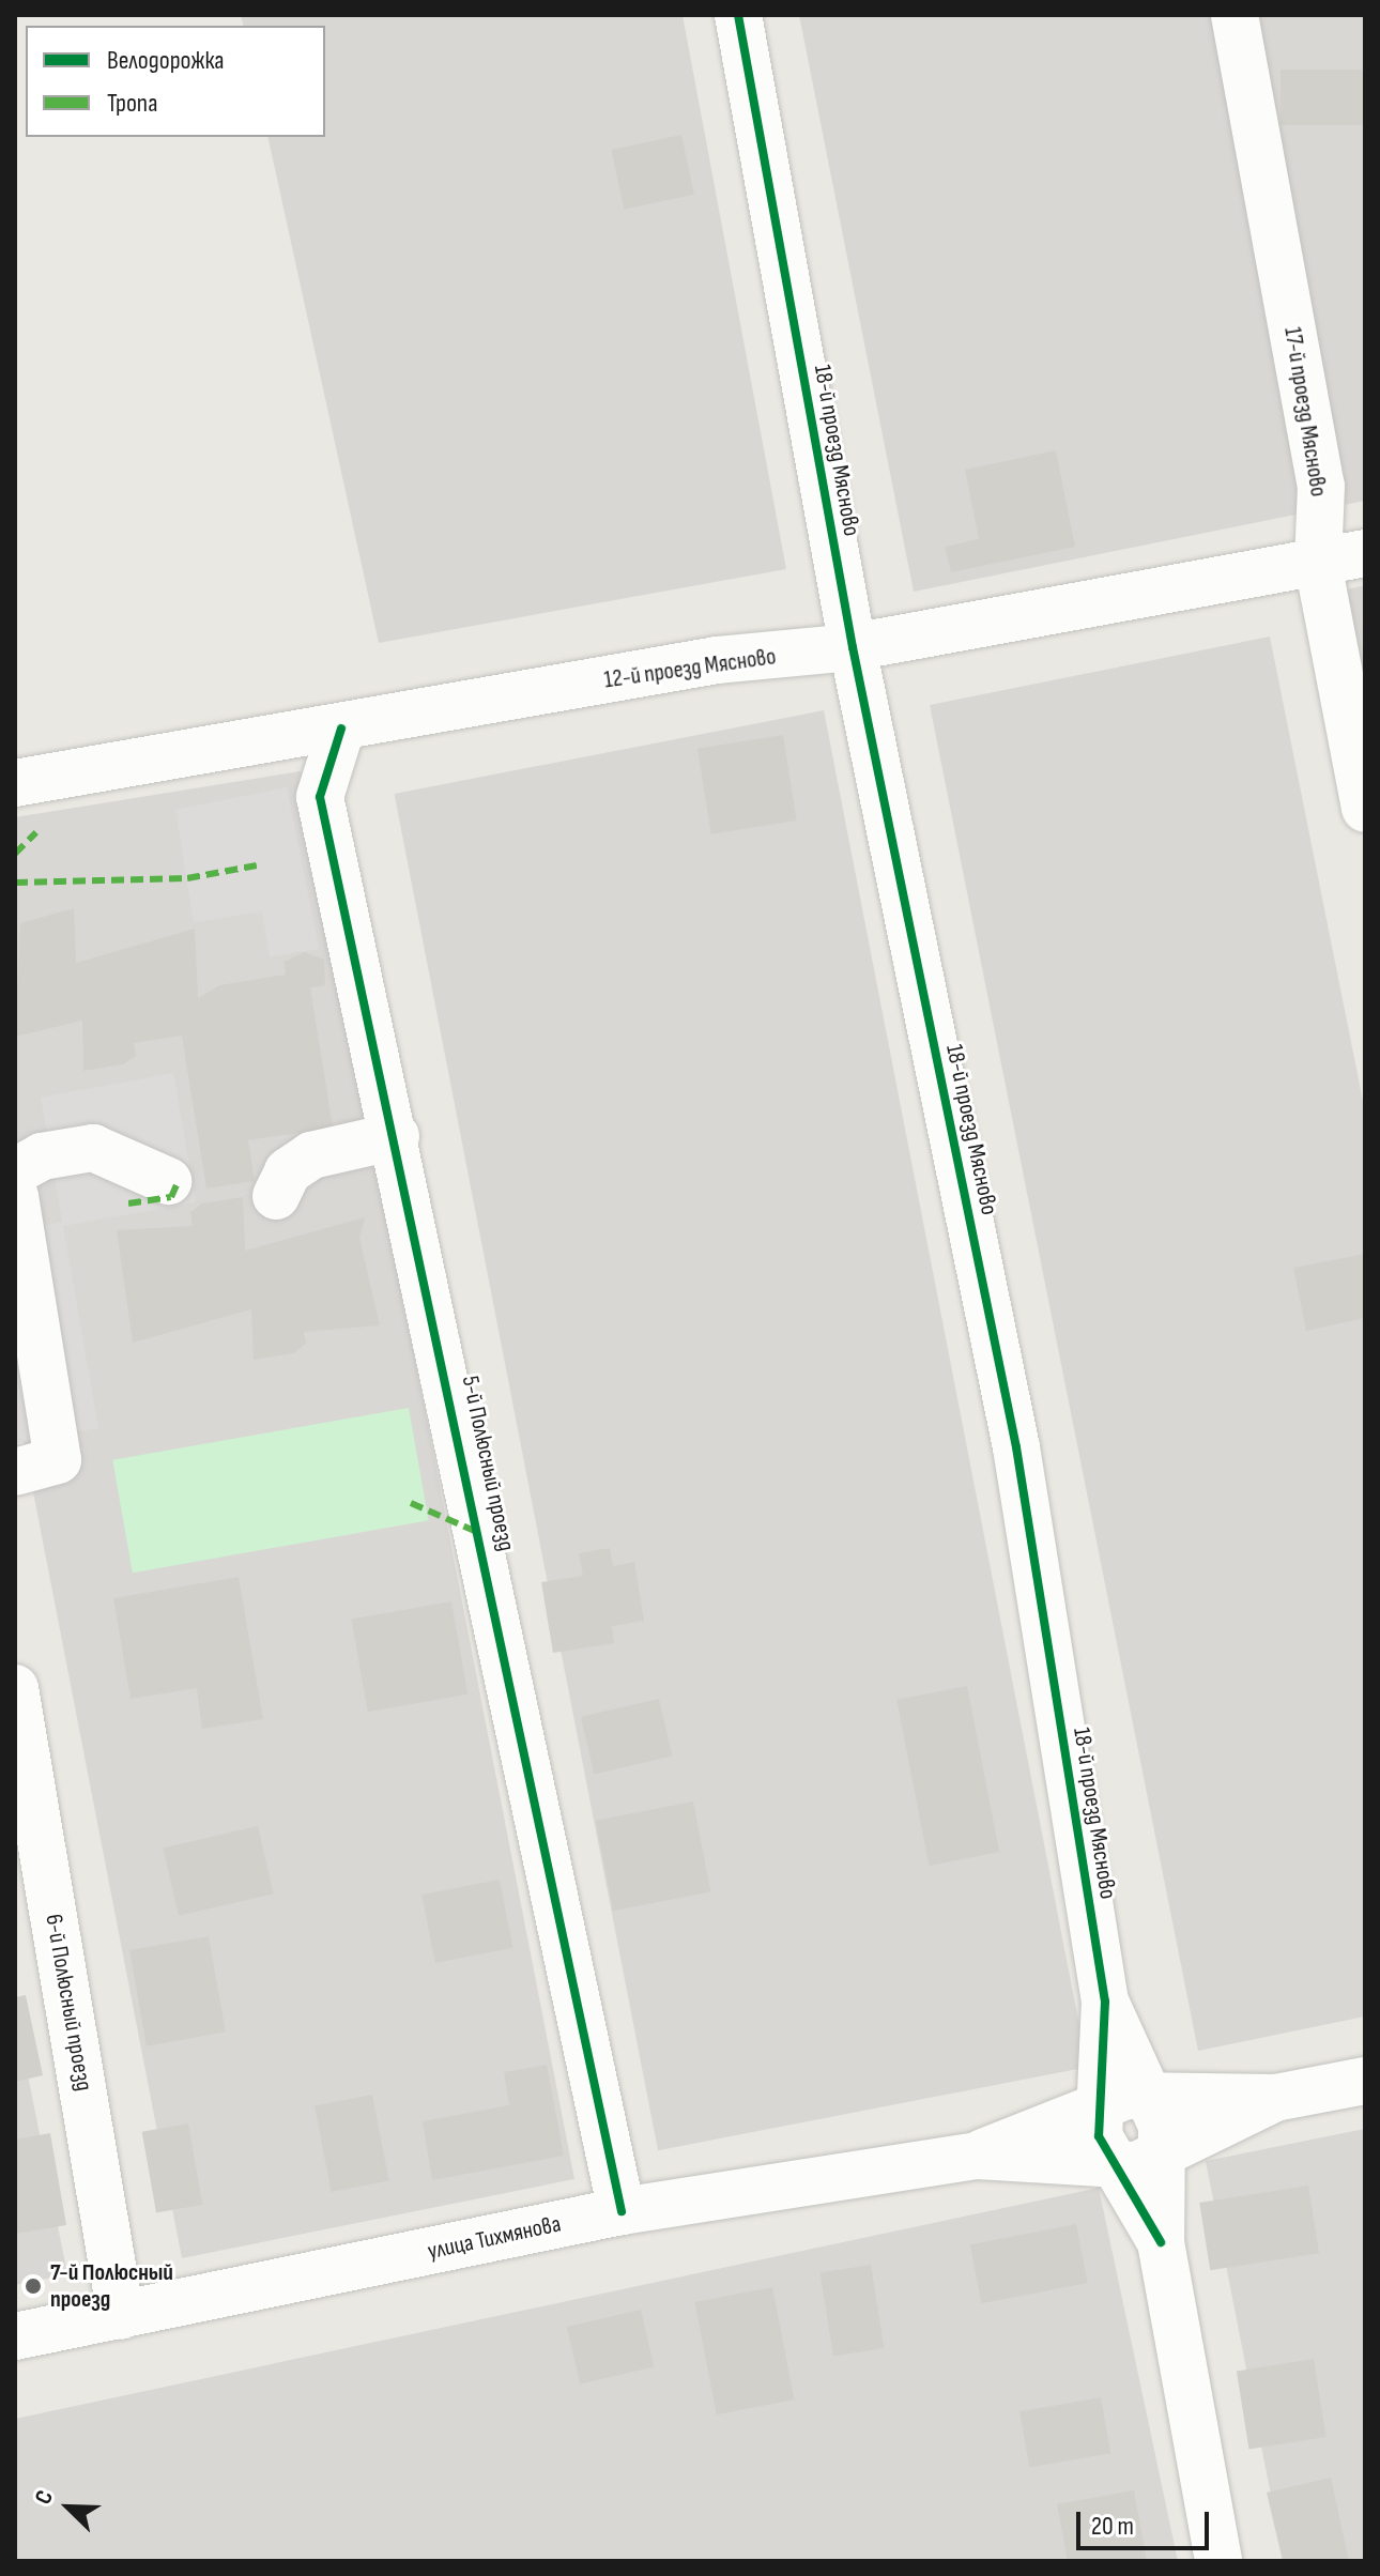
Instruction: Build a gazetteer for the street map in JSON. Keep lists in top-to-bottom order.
{
  "streets": {
    "street": [
      "17-й проезд Мясново",
      "18-й проезд Мясново",
      "12-й проезд Мясново",
      "5-й Полюсный проезд",
      "6-й Полюсный проезд",
      "улица Тихмянова"
    ]
  },
  "crossings": [
    ["17-й проезд Мясново", "12-й проезд Мясново"],
    ["18-й проезд Мясново", "12-й проезд Мясново"],
    ["18-й проезд Мясново", "улица Тихмянова"],
    ["12-й проезд Мясново", "5-й Полюсный проезд"],
    ["5-й Полюсный проезд", "улица Тихмянова"],
    ["6-й Полюсный проезд", "улица Тихмянова"]
  ],
  "places": ["7-й Полюсный проезд"],
  "legend": ["Велодорожка", "Тропа"],
  "scale_bar": "20 m",
  "north": "top left"
}
